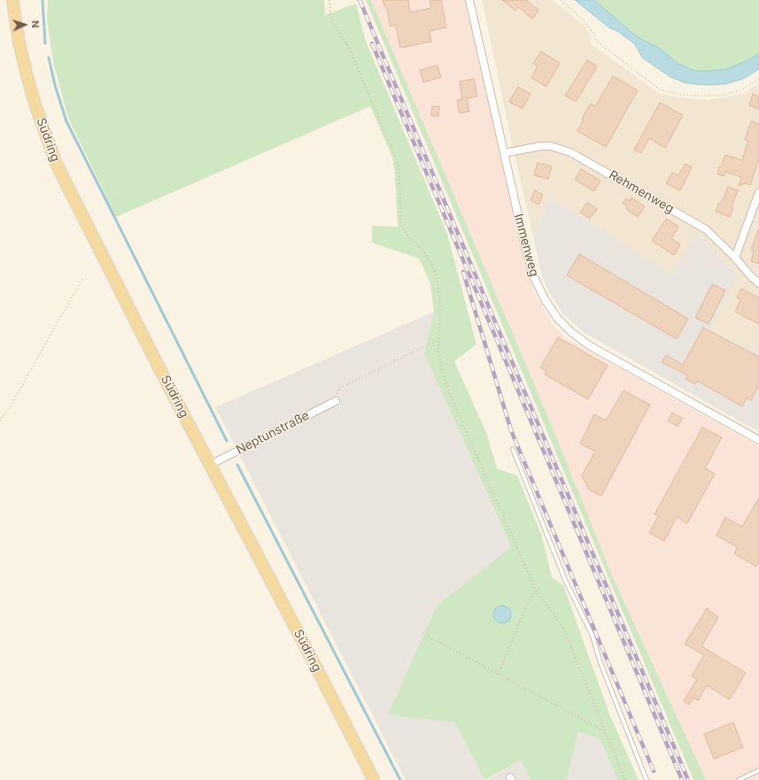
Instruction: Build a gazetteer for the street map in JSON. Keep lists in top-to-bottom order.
{
  "streets": {
    "main road": ["Südring"],
    "street": ["Rehmenweg", "Immenweg", "Neptunstraße"]
  },
  "crossings": [
    ["Südring", "Neptunstraße"],
    ["Rehmenweg", "Immenweg"]
  ],
  "north": "right"
}
